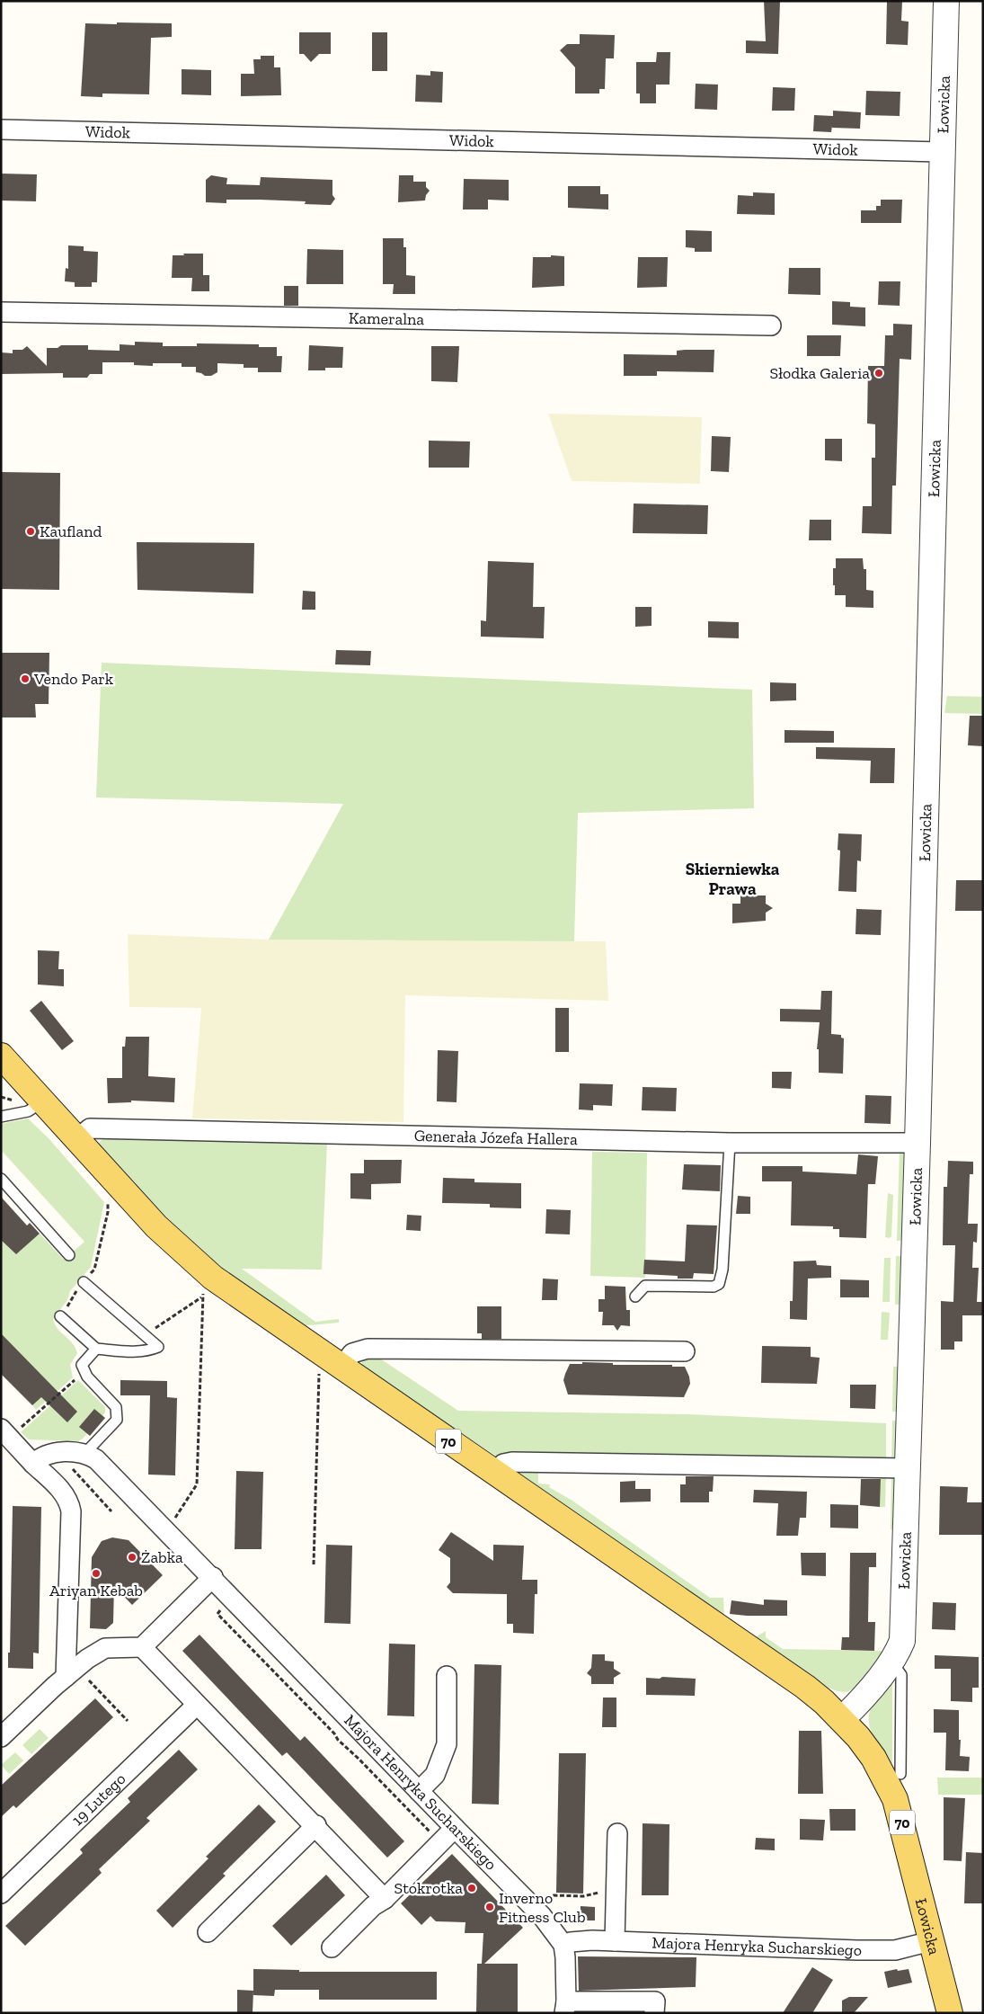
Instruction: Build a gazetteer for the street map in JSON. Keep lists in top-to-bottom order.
{
  "streets": {
    "main road": ["Łowicka", "70"],
    "street": [
      "Widok",
      "Kameralna",
      "Generała Józefa Hallera",
      "Majora Henryka Sucharskiego",
      "19 Lutego"
    ]
  },
  "crossings": [
    ["Łowicka", "Widok"],
    ["Łowicka", "Generała Józefa Hallera"],
    ["Łowicka", "70"],
    ["Łowicka", "Majora Henryka Sucharskiego"],
    ["Generała Józefa Hallera", "70"]
  ],
  "districts": ["Skierniewka Prawa"],
  "places": [
    "Słodka Galeria",
    "Kaufland",
    "Vendo Park",
    "Żabka",
    "Ariyan Kebab",
    "Stokrotka",
    "Inverno Fitness Club"
  ]
}
